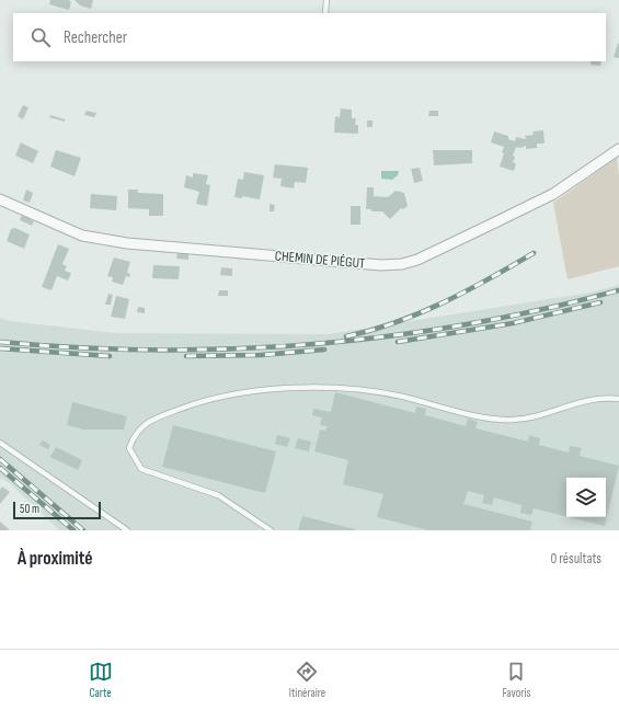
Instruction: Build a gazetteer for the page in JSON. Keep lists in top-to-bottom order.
{
  "streets": {
    "street": ["CHEMIN DE PIÉGUT"]
  },
  "scale_bar": "50 m",
  "page": {
    "search": "Rechercher",
    "scale": "50 m",
    "heading": ["À proximité", "0 résultats"],
    "nav": ["Carte", "Itinéraire", "Favoris"]
  }
}
